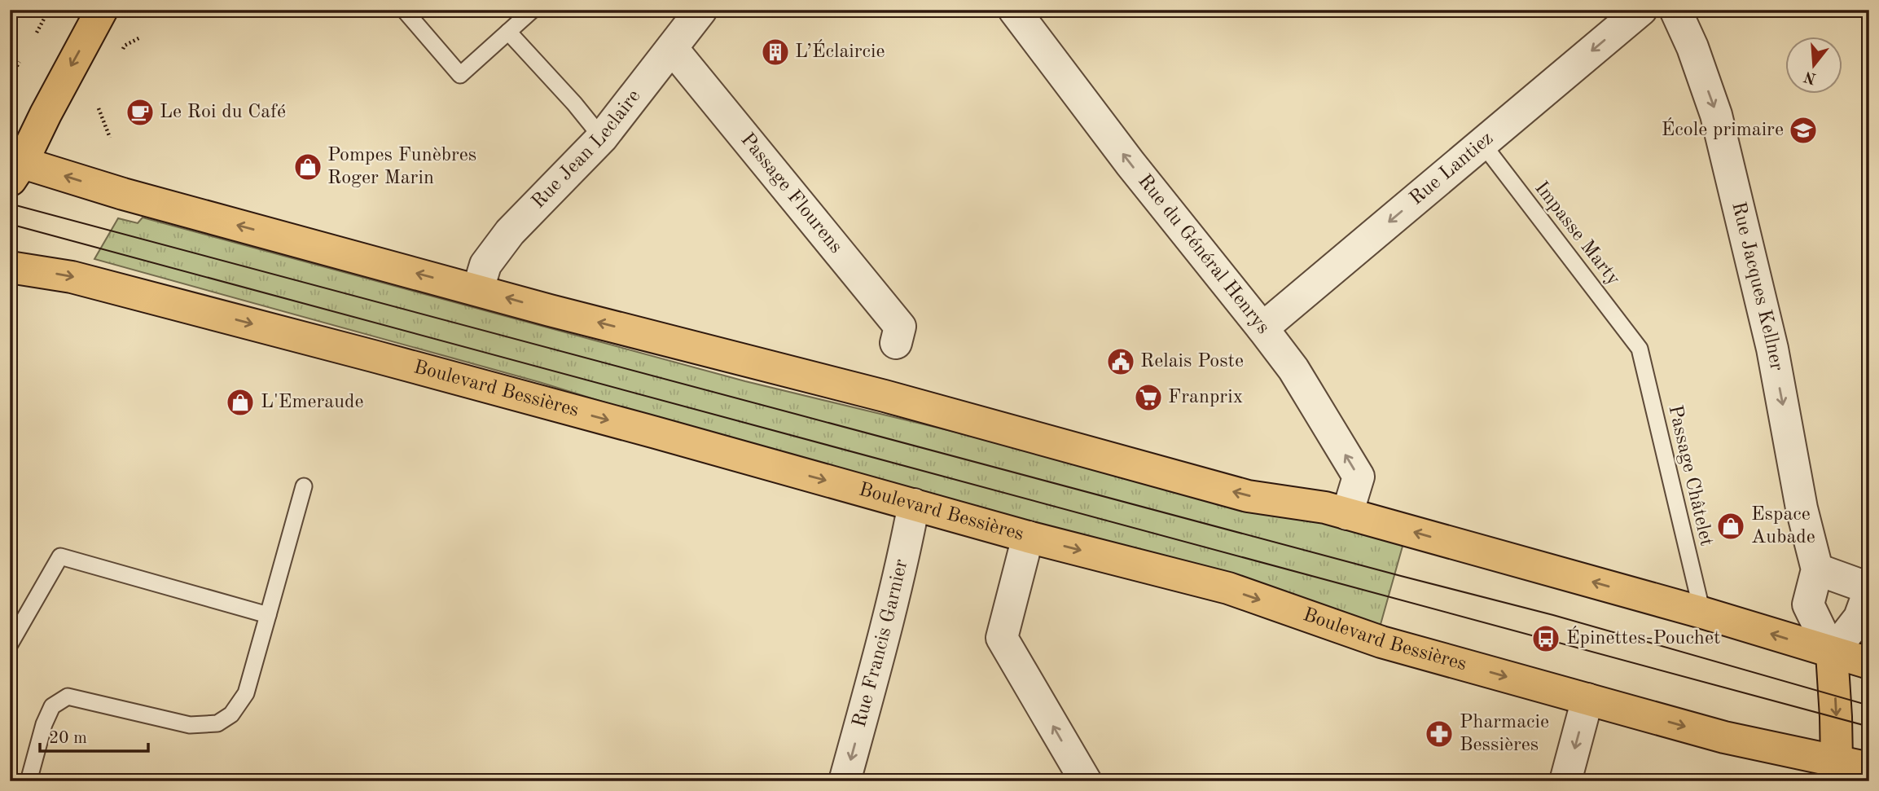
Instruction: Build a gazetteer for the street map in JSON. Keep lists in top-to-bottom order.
{
  "streets": {
    "main road": ["Boulevard Bessières"],
    "street": [
      "Rue Jean Leclaire",
      "Rue Lantiez",
      "Passage Flourens",
      "Rue du Général Henrys",
      "Rue Jacques Kellner",
      "Rue Francis Garnier"
    ],
    "lane": ["Impasse Marty", "Passage Châtelet"]
  },
  "crossings": [
    ["Rue Jean Leclaire", "Passage Flourens"],
    ["Rue Lantiez", "Impasse Marty"],
    ["Rue Lantiez", "Rue du Général Henrys"],
    ["Impasse Marty", "Passage Châtelet"],
    ["Boulevard Bessières", "Rue Francis Garnier"]
  ],
  "one_way": [
    "Rue Lantiez",
    "Rue du Général Henrys",
    "Rue Jacques Kellner",
    "Rue Francis Garnier"
  ],
  "places": {
    "building": ["L’Éclaircie"],
    "cafe": ["Le Roi du Café"],
    "school or university": ["École primaire"],
    "shop": ["Pompes Funèbres Roger Marin", "L'Emeraude", "Espace Aubade"],
    "public building": ["Relais Poste"],
    "supermarket": ["Franprix"],
    "bus stop": ["Épinettes-Pouchet"],
    "pharmacy": ["Pharmacie Bessières"]
  },
  "scale_bar": "20 m",
  "north": "bottom"
}
